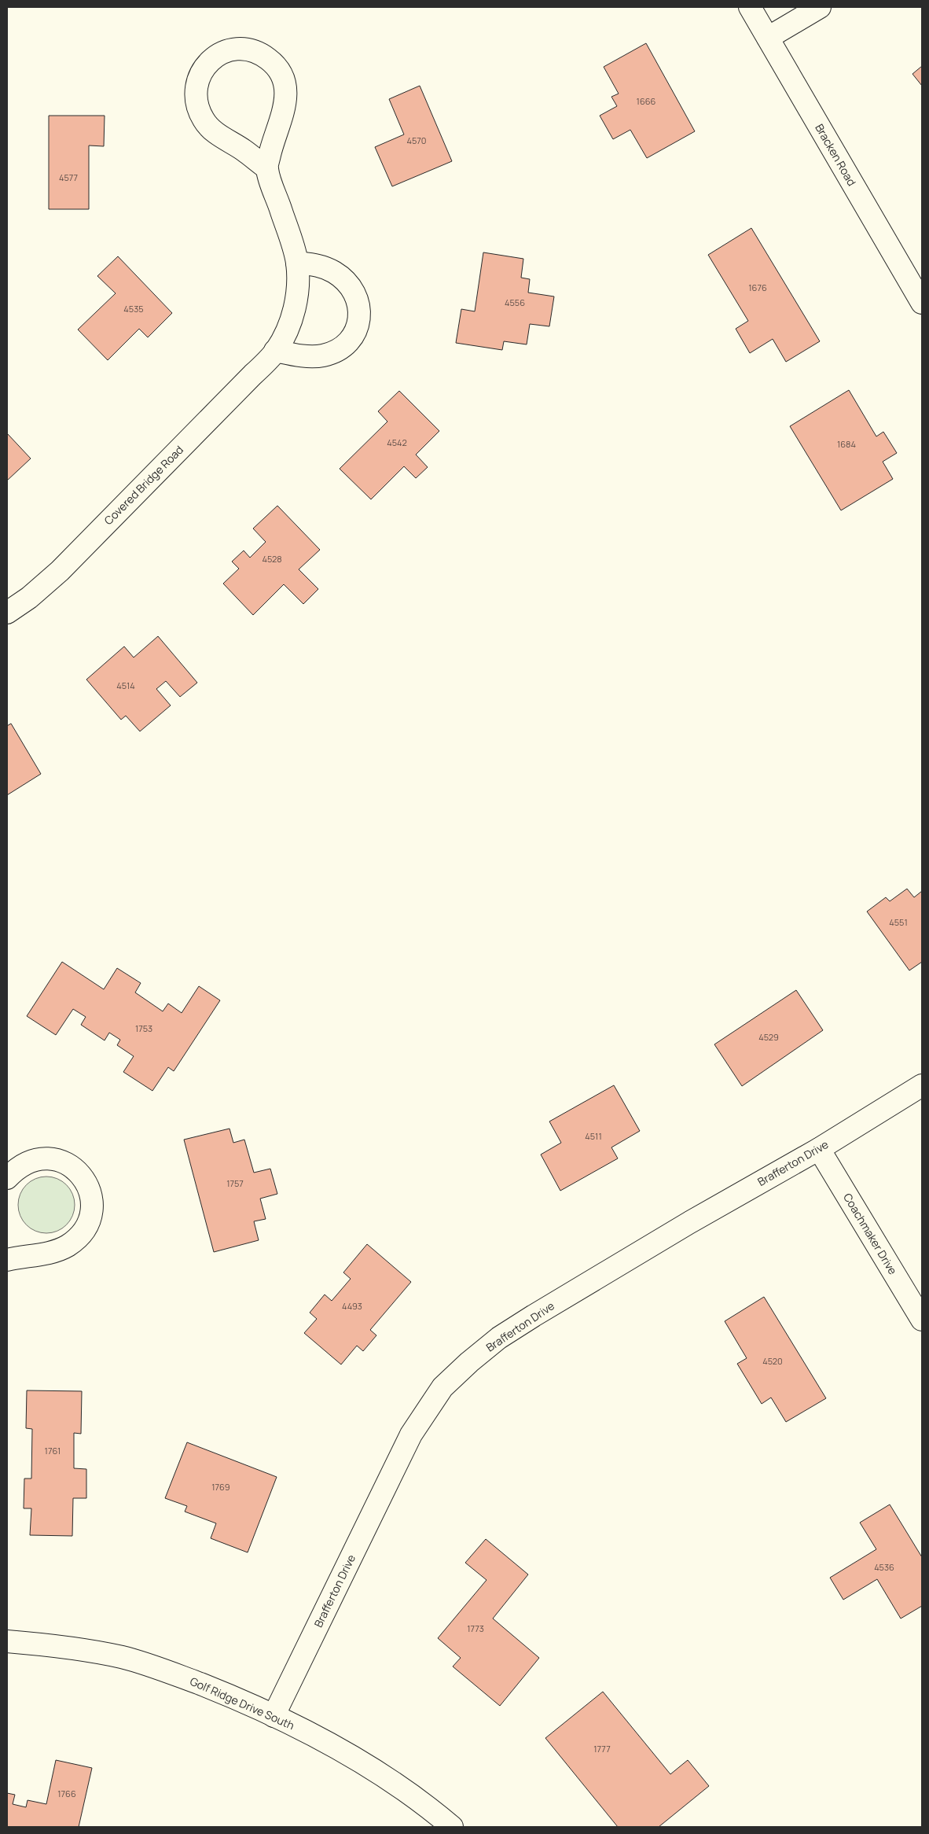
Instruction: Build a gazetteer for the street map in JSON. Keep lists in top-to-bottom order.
{
  "streets": {
    "street": [
      "Bracken Road",
      "Covered Bridge Road",
      "Brafferton Drive",
      "Coachmaker Drive",
      "Golf Ridge Drive South"
    ]
  },
  "crossings": [
    ["Brafferton Drive", "Coachmaker Drive"],
    ["Brafferton Drive", "Golf Ridge Drive South"]
  ],
  "house_numbers": [
    "1666",
    "4570",
    "4577",
    "1676",
    "4556",
    "4535",
    "4542",
    "1684",
    "4528",
    "4514",
    "4551",
    "1753",
    "4529",
    "4511",
    "1757",
    "4493",
    "4520",
    "1761",
    "1769",
    "4536",
    "1773",
    "1777",
    "1766"
  ]
}
